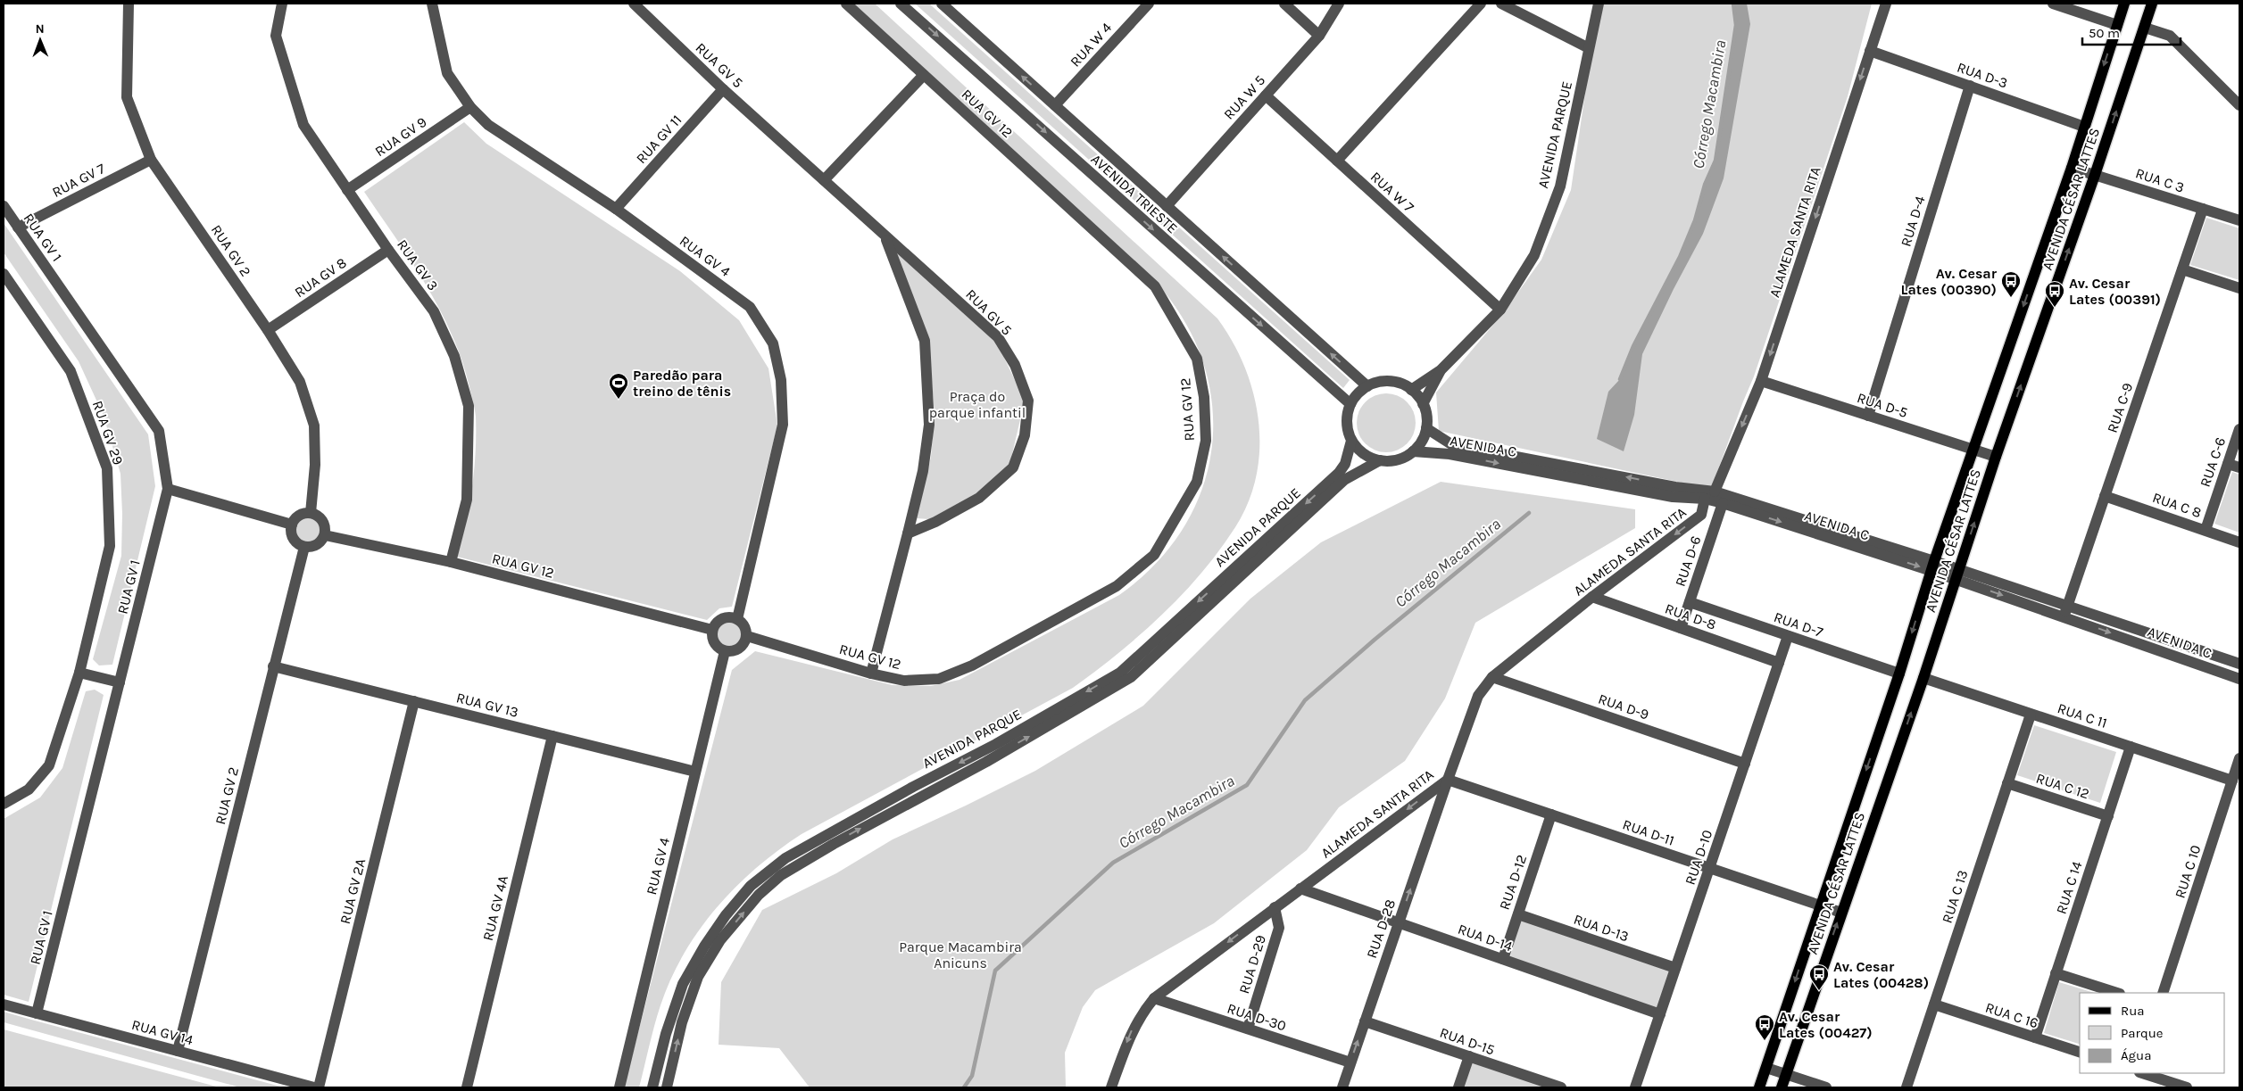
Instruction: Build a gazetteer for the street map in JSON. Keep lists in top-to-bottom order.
{
  "streets": {
    "main road": ["AVENIDA CÉSAR LATTES"],
    "street": [
      "RUA W 4",
      "RUA GV 5",
      "RUA D-3",
      "RUA W 5",
      "RUA GV 12",
      "AVENIDA PARQUE",
      "RUA GV 9",
      "RUA GV 11",
      "RUA GV 7",
      "RUA C 3",
      "RUA W 7",
      "AVENIDA TRIESTE",
      "RUA D-4",
      "ALAMEDA SANTA RITA",
      "RUA GV 1",
      "RUA GV 2",
      "RUA GV 4",
      "RUA GV 3",
      "RUA GV 8",
      "RUA D-5",
      "RUA C-9",
      "RUA GV 29",
      "AVENIDA C",
      "RUA C-6",
      "RUA C 8",
      "RUA D-6",
      "RUA D-8",
      "RUA D-7",
      "RUA GV 13",
      "RUA D-9",
      "RUA C 11",
      "RUA C 12",
      "RUA D-11",
      "RUA D-10",
      "RUA C 10",
      "RUA D-12",
      "RUA C 14",
      "RUA GV 2A",
      "RUA C 13",
      "RUA GV 4A",
      "RUA D-13",
      "RUA D-28",
      "RUA D-14",
      "RUA D-29",
      "RUA C 16",
      "RUA D-30",
      "RUA GV 14",
      "RUA D-15"
    ]
  },
  "crossings": [
    ["RUA W 4", "AVENIDA TRIESTE"],
    ["RUA GV 5", "RUA GV 12"],
    ["RUA GV 5", "RUA GV 11"],
    ["RUA D-3", "AVENIDA CÉSAR LATTES"],
    ["RUA D-3", "RUA D-4"],
    ["RUA D-3", "ALAMEDA SANTA RITA"],
    ["RUA W 5", "RUA W 7"],
    ["RUA W 5", "AVENIDA TRIESTE"],
    ["RUA GV 12", "RUA GV 2"],
    ["RUA GV 12", "RUA GV 4"],
    ["RUA GV 12", "RUA GV 3"],
    ["AVENIDA PARQUE", "RUA W 7"],
    ["AVENIDA PARQUE", "AVENIDA TRIESTE"],
    ["AVENIDA PARQUE", "AVENIDA C"],
    ["RUA GV 9", "RUA GV 4"],
    ["RUA GV 9", "RUA GV 3"],
    ["RUA GV 11", "RUA GV 4"],
    ["RUA GV 7", "RUA GV 1"],
    ["RUA GV 7", "RUA GV 2"],
    ["RUA C 3", "AVENIDA CÉSAR LATTES"],
    ["RUA C 3", "RUA C-9"],
    ["AVENIDA TRIESTE", "AVENIDA C"],
    ["AVENIDA CÉSAR LATTES", "RUA D-5"],
    ["AVENIDA CÉSAR LATTES", "AVENIDA C"],
    ["AVENIDA CÉSAR LATTES", "RUA D-7"],
    ["AVENIDA CÉSAR LATTES", "RUA C 11"],
    ["AVENIDA CÉSAR LATTES", "RUA D-11"],
    ["RUA D-4", "RUA D-5"],
    ["ALAMEDA SANTA RITA", "RUA D-5"],
    ["ALAMEDA SANTA RITA", "AVENIDA C"],
    ["ALAMEDA SANTA RITA", "RUA D-8"],
    ["ALAMEDA SANTA RITA", "RUA D-9"],
    ["ALAMEDA SANTA RITA", "RUA D-11"],
    ["ALAMEDA SANTA RITA", "RUA D-28"],
    ["ALAMEDA SANTA RITA", "RUA D-14"],
    ["ALAMEDA SANTA RITA", "RUA D-29"],
    ["ALAMEDA SANTA RITA", "RUA D-30"],
    ["RUA GV 1", "RUA GV 14"],
    ["RUA GV 2", "RUA GV 8"],
    ["RUA GV 2", "RUA GV 13"],
    ["RUA GV 2", "RUA GV 14"],
    ["RUA GV 4", "RUA GV 13"],
    ["RUA GV 3", "RUA GV 8"],
    ["RUA C-9", "AVENIDA C"],
    ["RUA C-9", "RUA C 8"],
    ["AVENIDA C", "RUA D-6"],
    ["RUA C-6", "RUA C 8"],
    ["RUA D-6", "RUA D-8"],
    ["RUA D-6", "RUA D-7"],
    ["RUA D-8", "RUA D-10"],
    ["RUA D-7", "RUA D-10"],
    ["RUA GV 13", "RUA GV 2A"],
    ["RUA GV 13", "RUA GV 4A"],
    ["RUA D-9", "RUA D-10"],
    ["RUA C 11", "RUA C 10"],
    ["RUA C 11", "RUA C 14"],
    ["RUA C 11", "RUA C 13"],
    ["RUA C 12", "RUA C 14"],
    ["RUA C 12", "RUA C 13"],
    ["RUA D-11", "RUA D-10"],
    ["RUA D-11", "RUA D-12"],
    ["RUA D-11", "RUA D-28"],
    ["RUA D-10", "RUA D-13"],
    ["RUA D-10", "RUA D-14"],
    ["RUA D-12", "RUA D-13"],
    ["RUA D-12", "RUA D-14"],
    ["RUA C 14", "RUA C 16"],
    ["RUA C 13", "RUA C 16"],
    ["RUA D-28", "RUA D-14"],
    ["RUA D-28", "RUA D-30"],
    ["RUA D-28", "RUA D-15"],
    ["RUA D-29", "RUA D-30"]
  ],
  "one_way": ["ALAMEDA SANTA RITA", "RUA D-28"],
  "water": ["Córrego Macambira"],
  "parks": ["Praça do parque infantil", "Parque Macambira Anicuns"],
  "places": {
    "bus stop": [
      "Av. Cesar Lates (00390)",
      "Av. Cesar Lates (00391)",
      "Av. Cesar Lates (00428)",
      "Av. Cesar Lates (00427)"
    ],
    "sports": ["Paredão para treino de tênis"]
  },
  "legend": ["Rua", "Parque", "Água"],
  "scale_bar": "50 m",
  "north": "top"
}
